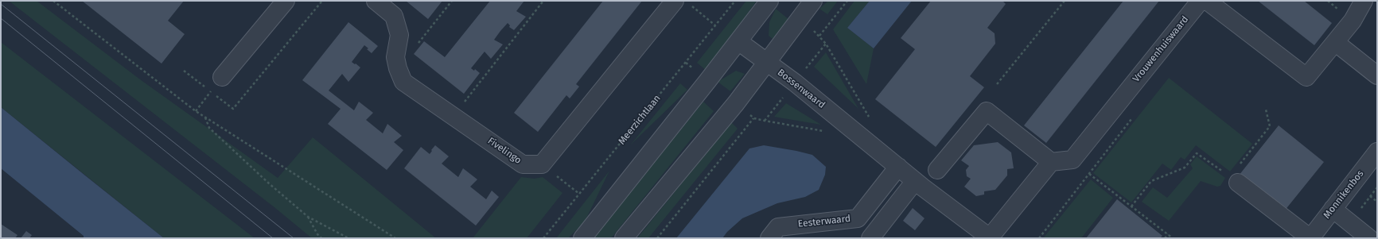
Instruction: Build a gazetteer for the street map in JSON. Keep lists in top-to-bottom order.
{
  "streets": {
    "street": [
      "Vrouwenhuiswaard",
      "Bossenwaard",
      "Fivelingo",
      "Monnikenbos",
      "Eesterwaard"
    ],
    "path": ["Meerzichtlaan"]
  },
  "crossings": [
    ["Bossenwaard", "Eesterwaard"]
  ]
}
